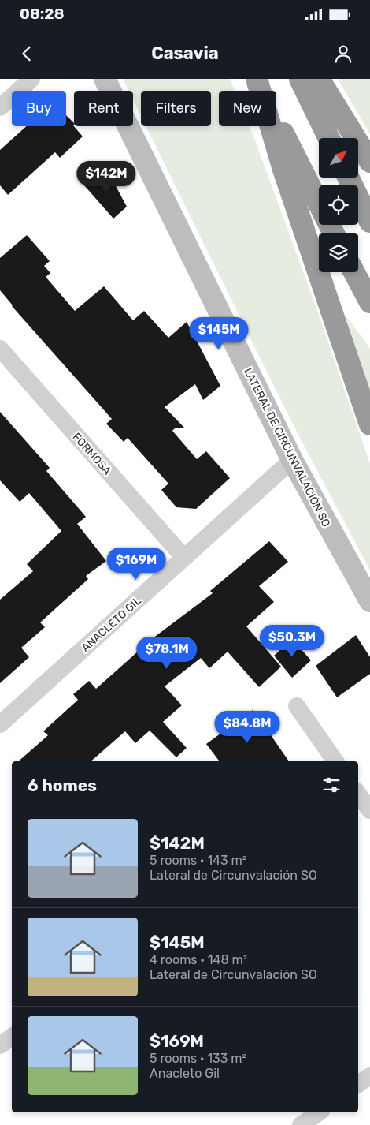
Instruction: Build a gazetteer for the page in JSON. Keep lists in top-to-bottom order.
{
  "streets": {
    "street": ["LATERAL DE CIRCUNVALACIÓN SO", "FORMOSA", "ANACLETO GIL"]
  },
  "crossings": [
    ["LATERAL DE CIRCUNVALACIÓN SO", "ANACLETO GIL"],
    ["FORMOSA", "ANACLETO GIL"]
  ],
  "north": "top right",
  "page": {
    "status": "08:28",
    "header": "Casavia",
    "chip": [
      "Buy",
      "Rent",
      "Filters",
      "New"
    ],
    "price": [
      "$142M",
      "$145M",
      "$169M",
      "$50.3M",
      "$78.1M",
      "$84.8M"
    ],
    "heading": "6 homes",
    "list": [
      {
        "name": "$142M",
        "note": "5 rooms · 143 m² · Lateral de Circunvalación SO"
      },
      {
        "name": "$145M",
        "note": "4 rooms · 148 m² · Lateral de Circunvalación SO"
      },
      {
        "name": "$169M",
        "note": "5 rooms · 133 m² · Anacleto Gil"
      }
    ]
  }
}
